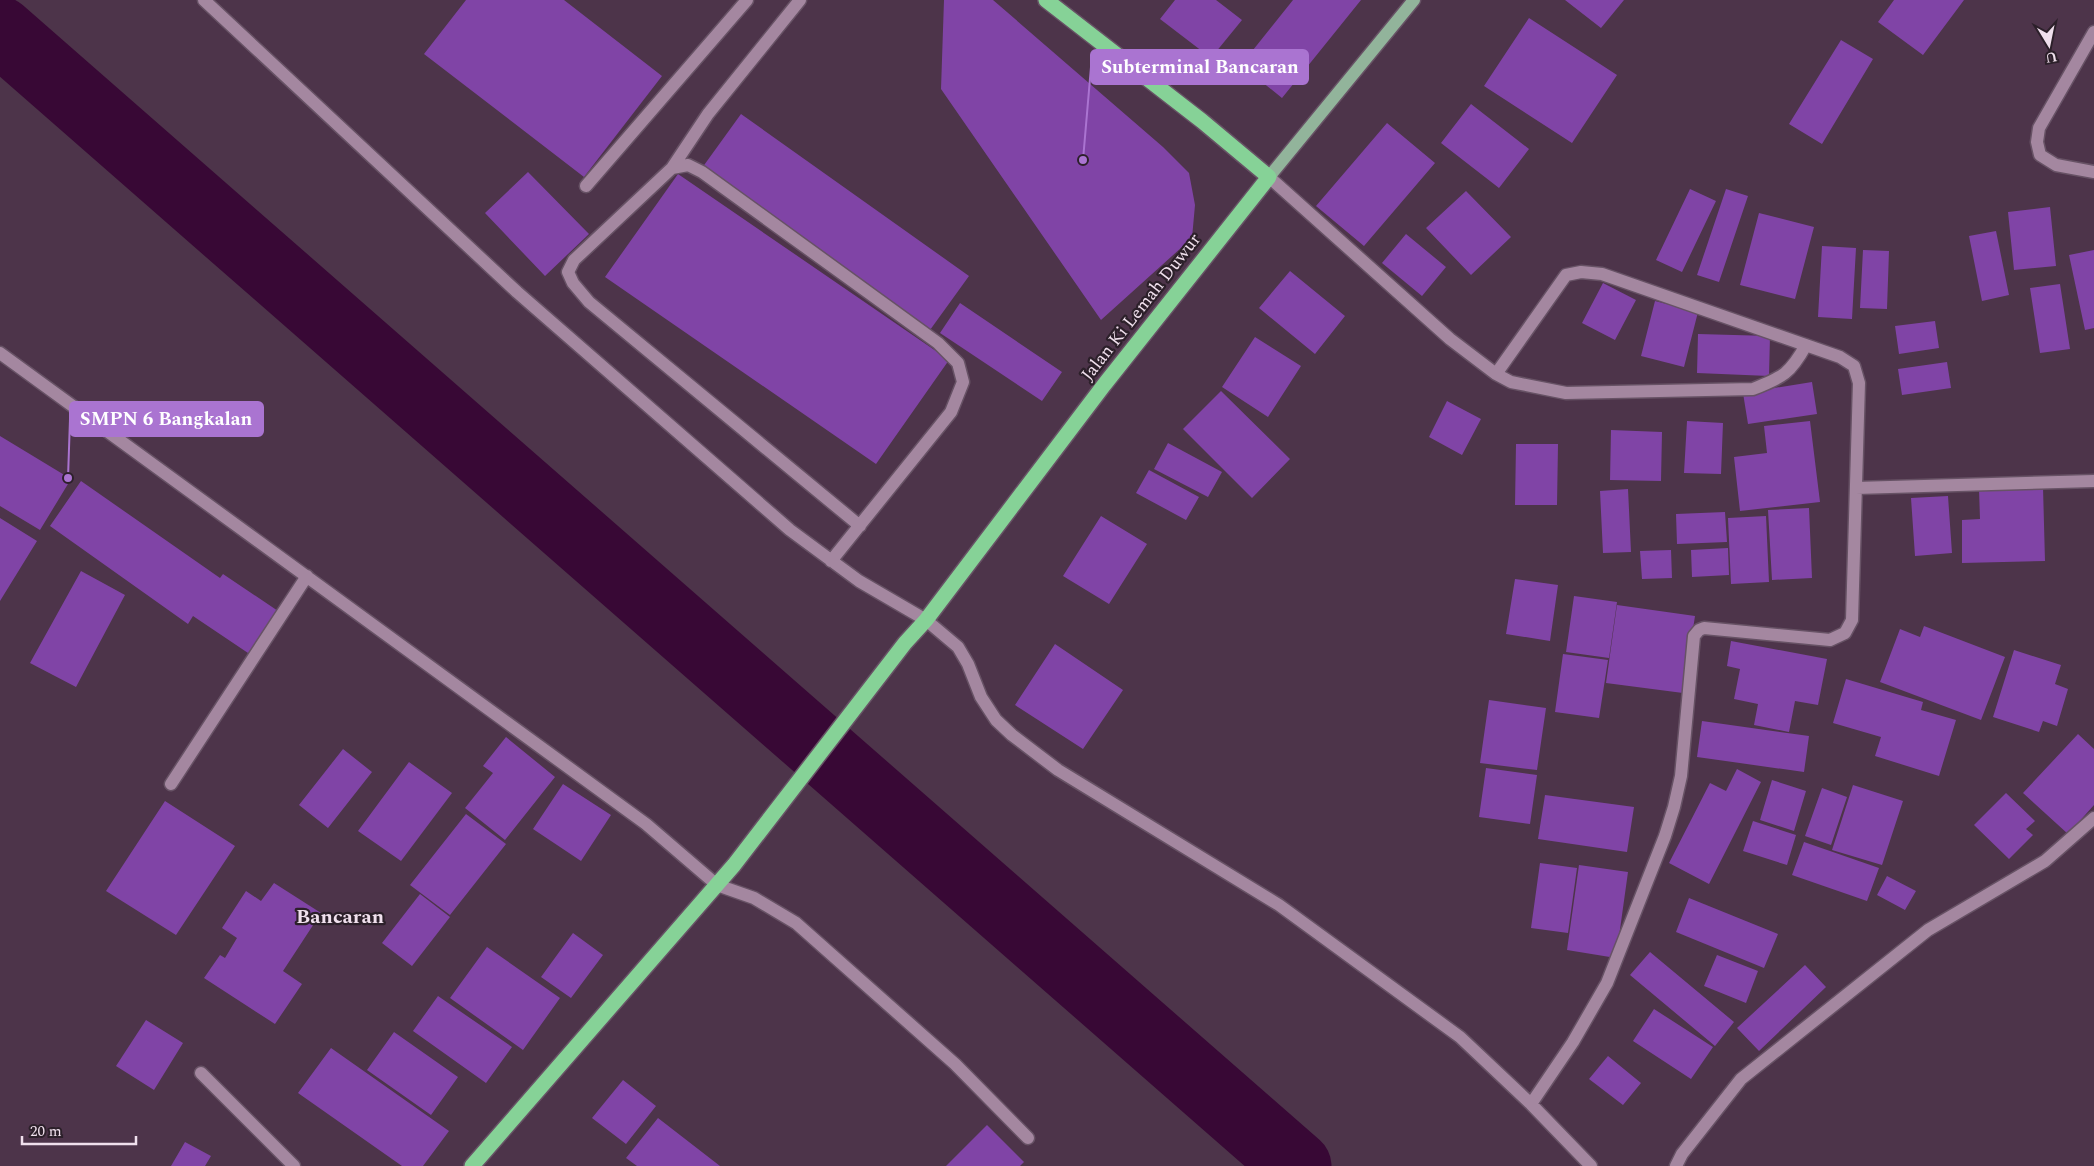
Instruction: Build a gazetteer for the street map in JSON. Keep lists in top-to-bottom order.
{
  "streets": {
    "highway": ["Jalan Ki Lemah Duwur"]
  },
  "districts": ["Bancaran"],
  "places": ["Subterminal Bancaran", "SMPN 6 Bangkalan"],
  "scale_bar": "20 m",
  "north": "bottom"
}
